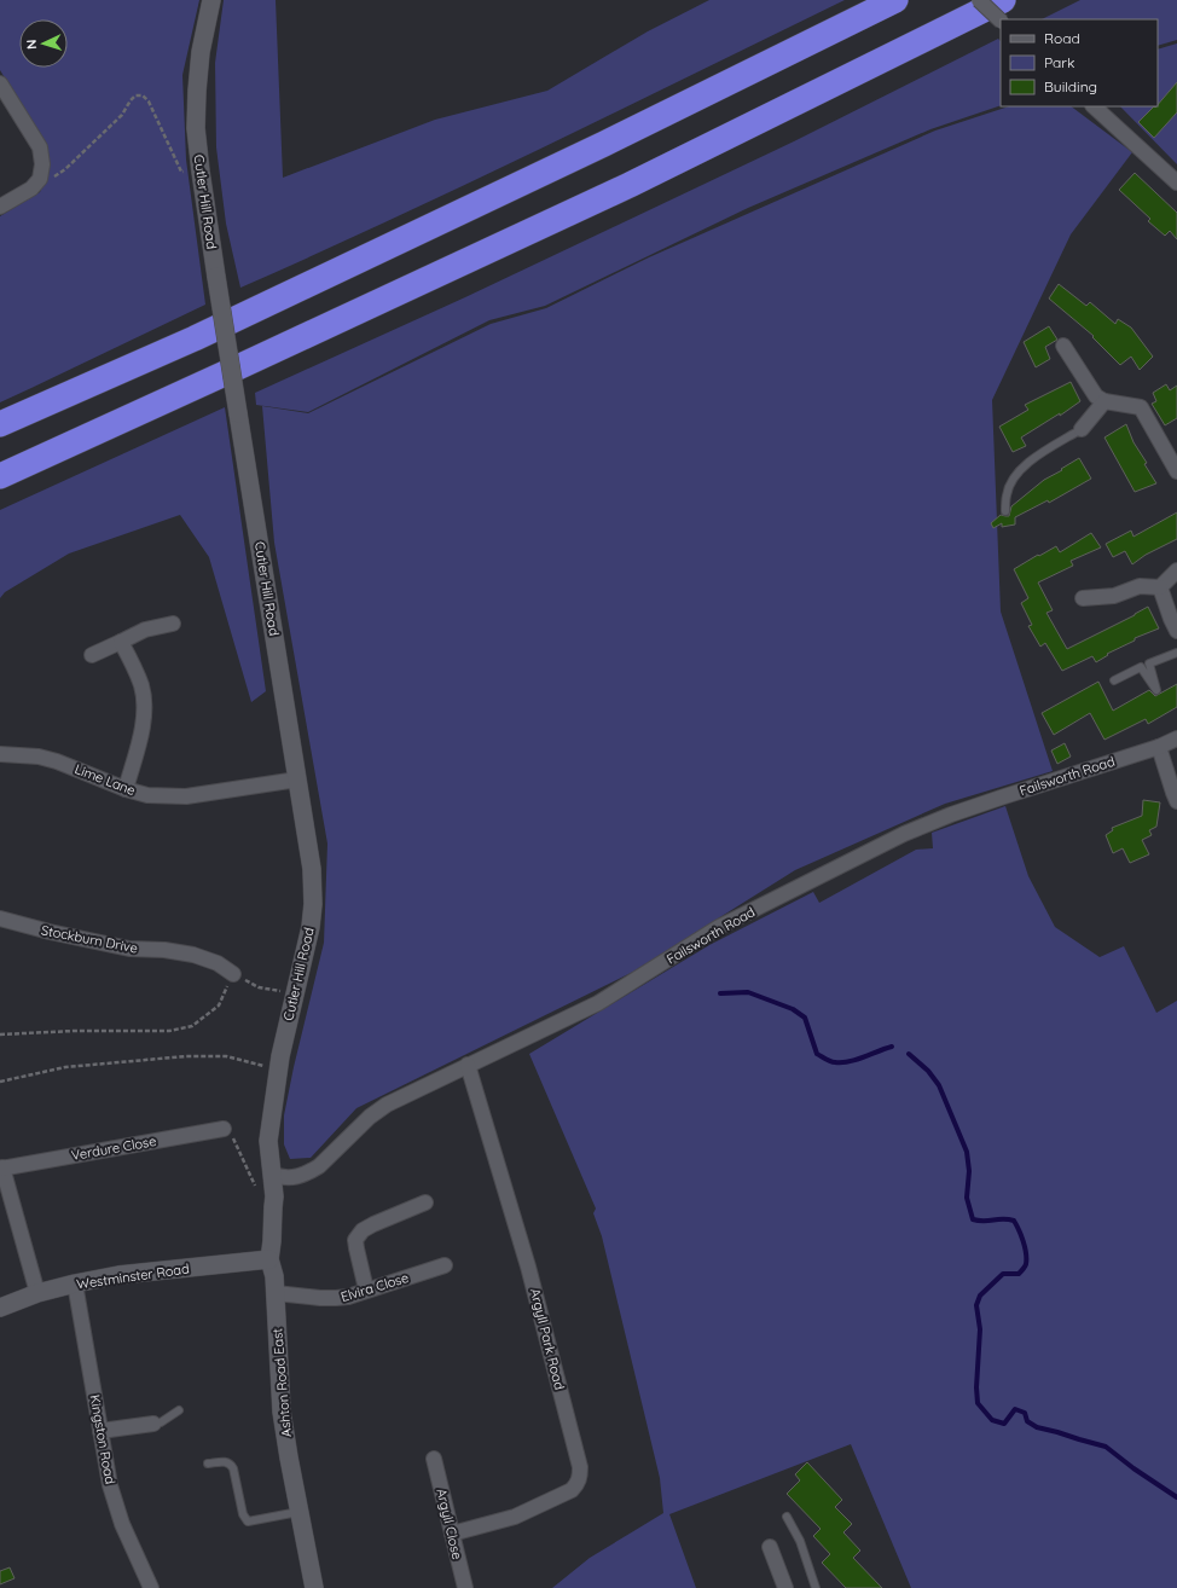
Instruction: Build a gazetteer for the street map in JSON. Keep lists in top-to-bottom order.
{
  "streets": {
    "street": [
      "Cutler Hill Road",
      "Failsworth Road",
      "Lime Lane",
      "Stockburn Drive",
      "Verdure Close",
      "Westminster Road",
      "Elvira Close",
      "Argyll Park Road",
      "Ashton Road East",
      "Kingston Road",
      "Argyll Close"
    ]
  },
  "crossings": [
    ["Cutler Hill Road", "Failsworth Road"],
    ["Cutler Hill Road", "Lime Lane"],
    ["Cutler Hill Road", "Ashton Road East"],
    ["Failsworth Road", "Argyll Park Road"],
    ["Failsworth Road", "Ashton Road East"],
    ["Westminster Road", "Ashton Road East"],
    ["Westminster Road", "Kingston Road"],
    ["Elvira Close", "Ashton Road East"],
    ["Argyll Park Road", "Argyll Close"]
  ],
  "legend": ["Road", "Park", "Building"],
  "north": "left"
}
